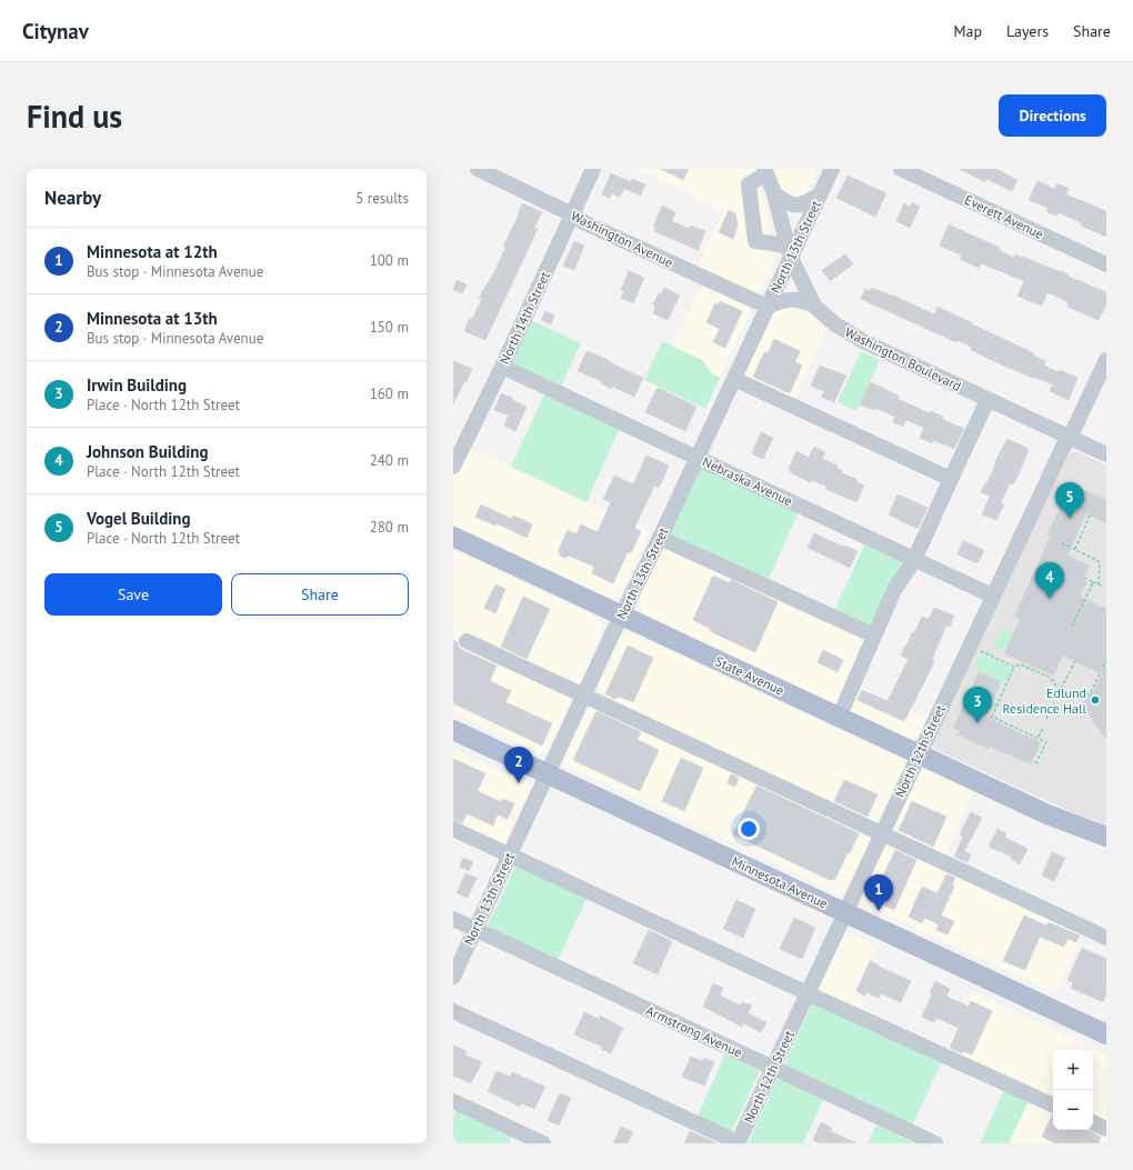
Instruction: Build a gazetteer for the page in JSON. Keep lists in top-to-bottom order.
{
  "streets": {
    "main road": ["State Avenue", "Minnesota Avenue"],
    "street": [
      "Everett Avenue",
      "Washington Avenue",
      "North 13th Street",
      "North 14th Street",
      "Washington Boulevard",
      "Nebraska Avenue",
      "North 12th Street",
      "Armstrong Avenue"
    ]
  },
  "crossings": [
    ["Washington Avenue", "North 13th Street"],
    ["Washington Avenue", "North 14th Street"],
    ["North 13th Street", "Washington Boulevard"],
    ["North 13th Street", "Nebraska Avenue"],
    ["North 13th Street", "State Avenue"],
    ["North 13th Street", "Minnesota Avenue"],
    ["North 13th Street", "Armstrong Avenue"],
    ["North 14th Street", "Nebraska Avenue"],
    ["Washington Boulevard", "North 12th Street"],
    ["Nebraska Avenue", "North 12th Street"],
    ["State Avenue", "North 12th Street"],
    ["North 12th Street", "Minnesota Avenue"],
    ["North 12th Street", "Armstrong Avenue"]
  ],
  "places": ["Edlund Residence Hall"],
  "page": {
    "header": "Citynav",
    "nav": ["Map", "Layers", "Share"],
    "buttons": [
      "Directions",
      ["Save", "Share"]
    ],
    "title": "Find us",
    "heading": ["Nearby", "5 results"],
    "list": [
      {
        "mark": "1",
        "name": "Minnesota at 12th",
        "note": "Bus stop · Minnesota Avenue",
        "value": "100 m"
      },
      {
        "mark": "2",
        "name": "Minnesota at 13th",
        "note": "Bus stop · Minnesota Avenue",
        "value": "150 m"
      },
      {
        "mark": "3",
        "name": "Irwin Building",
        "note": "Place · North 12th Street",
        "value": "160 m"
      },
      {
        "mark": "4",
        "name": "Johnson Building",
        "note": "Place · North 12th Street",
        "value": "240 m"
      },
      {
        "mark": "5",
        "name": "Vogel Building",
        "note": "Place · North 12th Street",
        "value": "280 m"
      }
    ],
    "pins": [
      "5",
      "4",
      "3",
      "2",
      "1"
    ],
    "map_buttons": ["+", "−"]
  }
}
